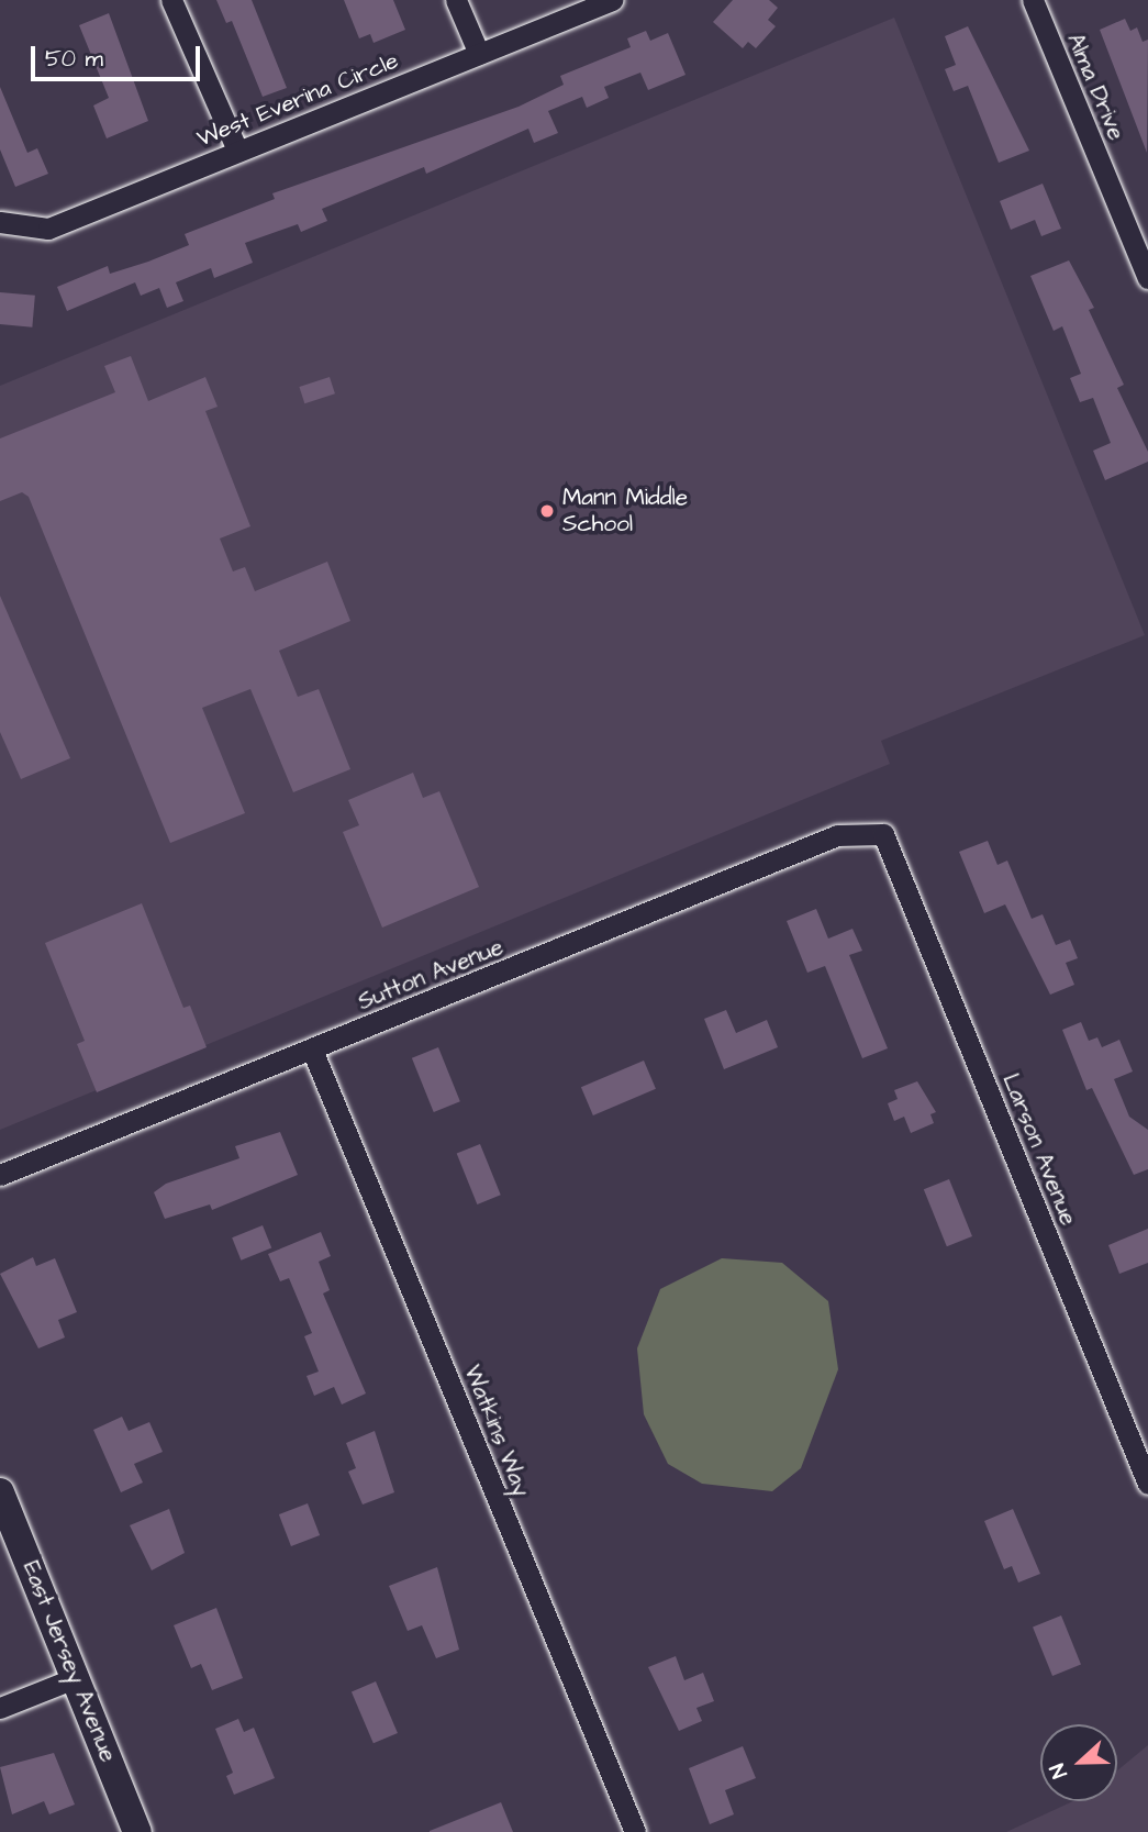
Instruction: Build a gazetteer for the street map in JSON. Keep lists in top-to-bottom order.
{
  "streets": {
    "street": [
      "Alma Drive",
      "West Everina Circle",
      "Sutton Avenue",
      "Larson Avenue",
      "Watkins Way",
      "East Jersey Avenue"
    ]
  },
  "crossings": [
    ["Sutton Avenue", "Larson Avenue"],
    ["Sutton Avenue", "Watkins Way"]
  ],
  "places": ["Mann Middle School"],
  "scale_bar": "50 m",
  "north": "left"
}
